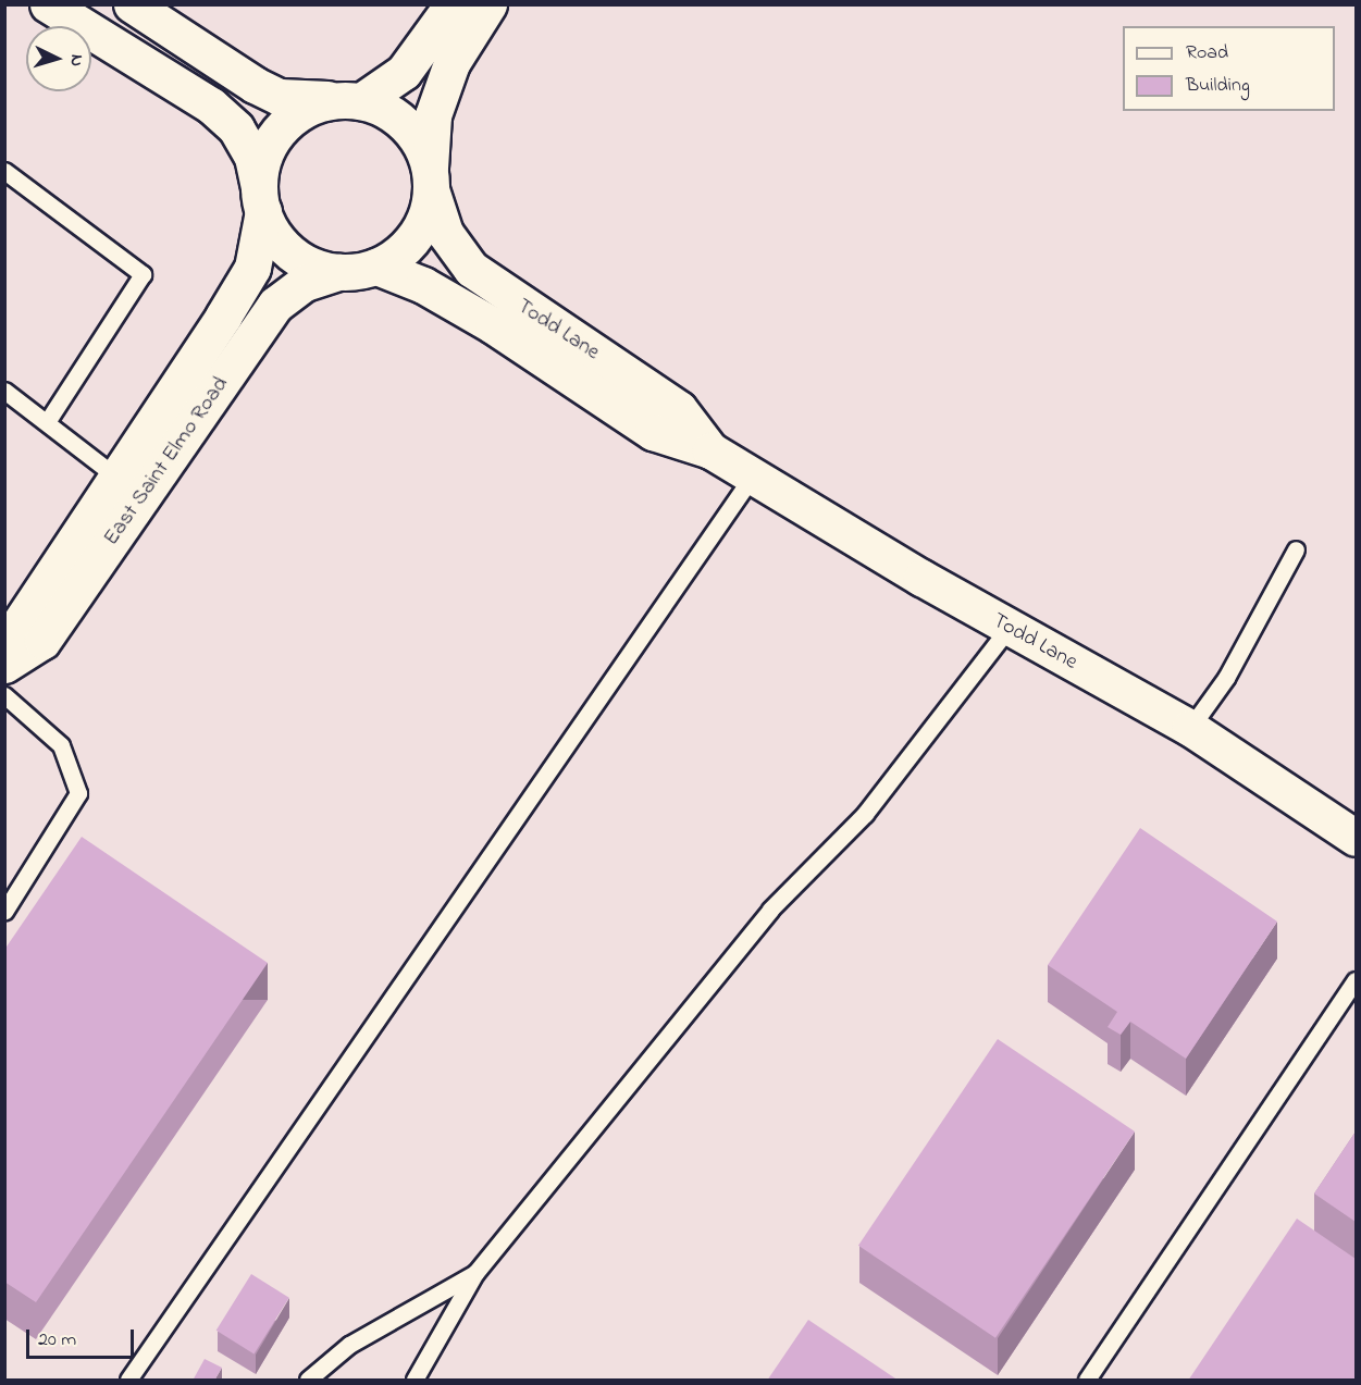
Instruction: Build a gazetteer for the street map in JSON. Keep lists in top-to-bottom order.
{
  "streets": {
    "street": ["Todd Lane", "East Saint Elmo Road"]
  },
  "crossings": [
    ["Todd Lane", "East Saint Elmo Road"]
  ],
  "legend": ["Road", "Building"],
  "scale_bar": "20 m",
  "north": "right"
}
